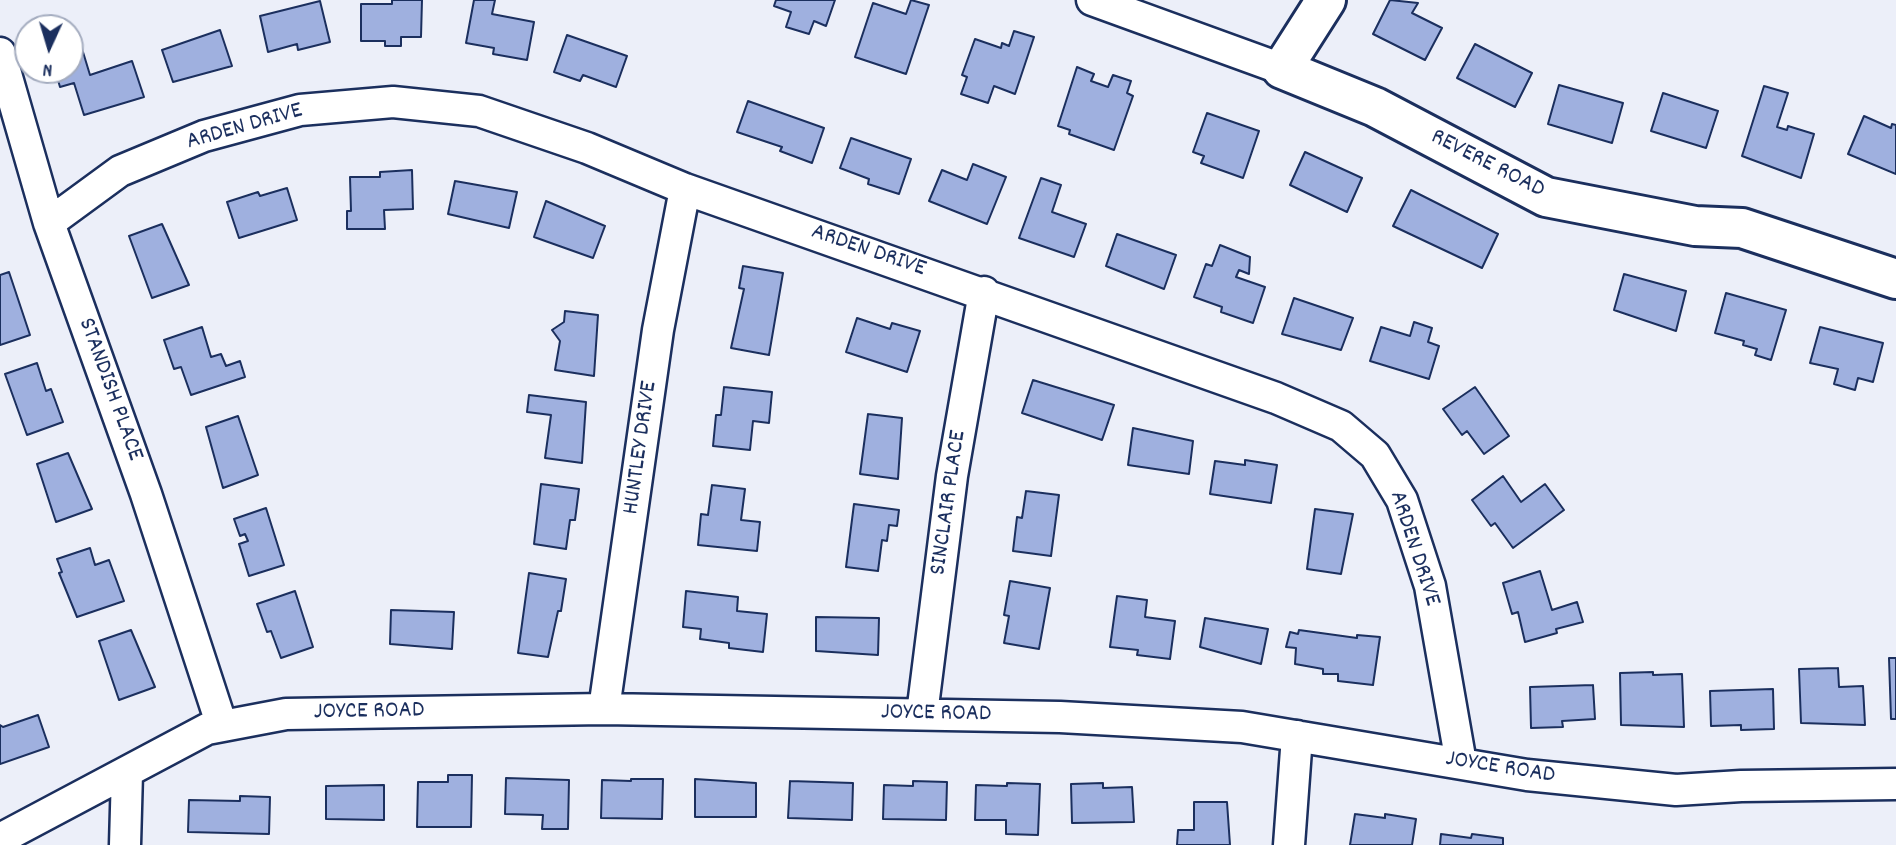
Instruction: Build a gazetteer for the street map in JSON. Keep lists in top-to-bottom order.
{
  "streets": {
    "street": [
      "ARDEN DRIVE",
      "REVERE ROAD",
      "STANDISH PLACE",
      "HUNTLEY DRIVE",
      "SINCLAIR PLACE",
      "JOYCE ROAD"
    ]
  },
  "crossings": [
    ["ARDEN DRIVE", "STANDISH PLACE"],
    ["ARDEN DRIVE", "HUNTLEY DRIVE"],
    ["ARDEN DRIVE", "SINCLAIR PLACE"],
    ["ARDEN DRIVE", "JOYCE ROAD"],
    ["STANDISH PLACE", "JOYCE ROAD"],
    ["HUNTLEY DRIVE", "JOYCE ROAD"],
    ["SINCLAIR PLACE", "JOYCE ROAD"]
  ],
  "north": "bottom"
}
